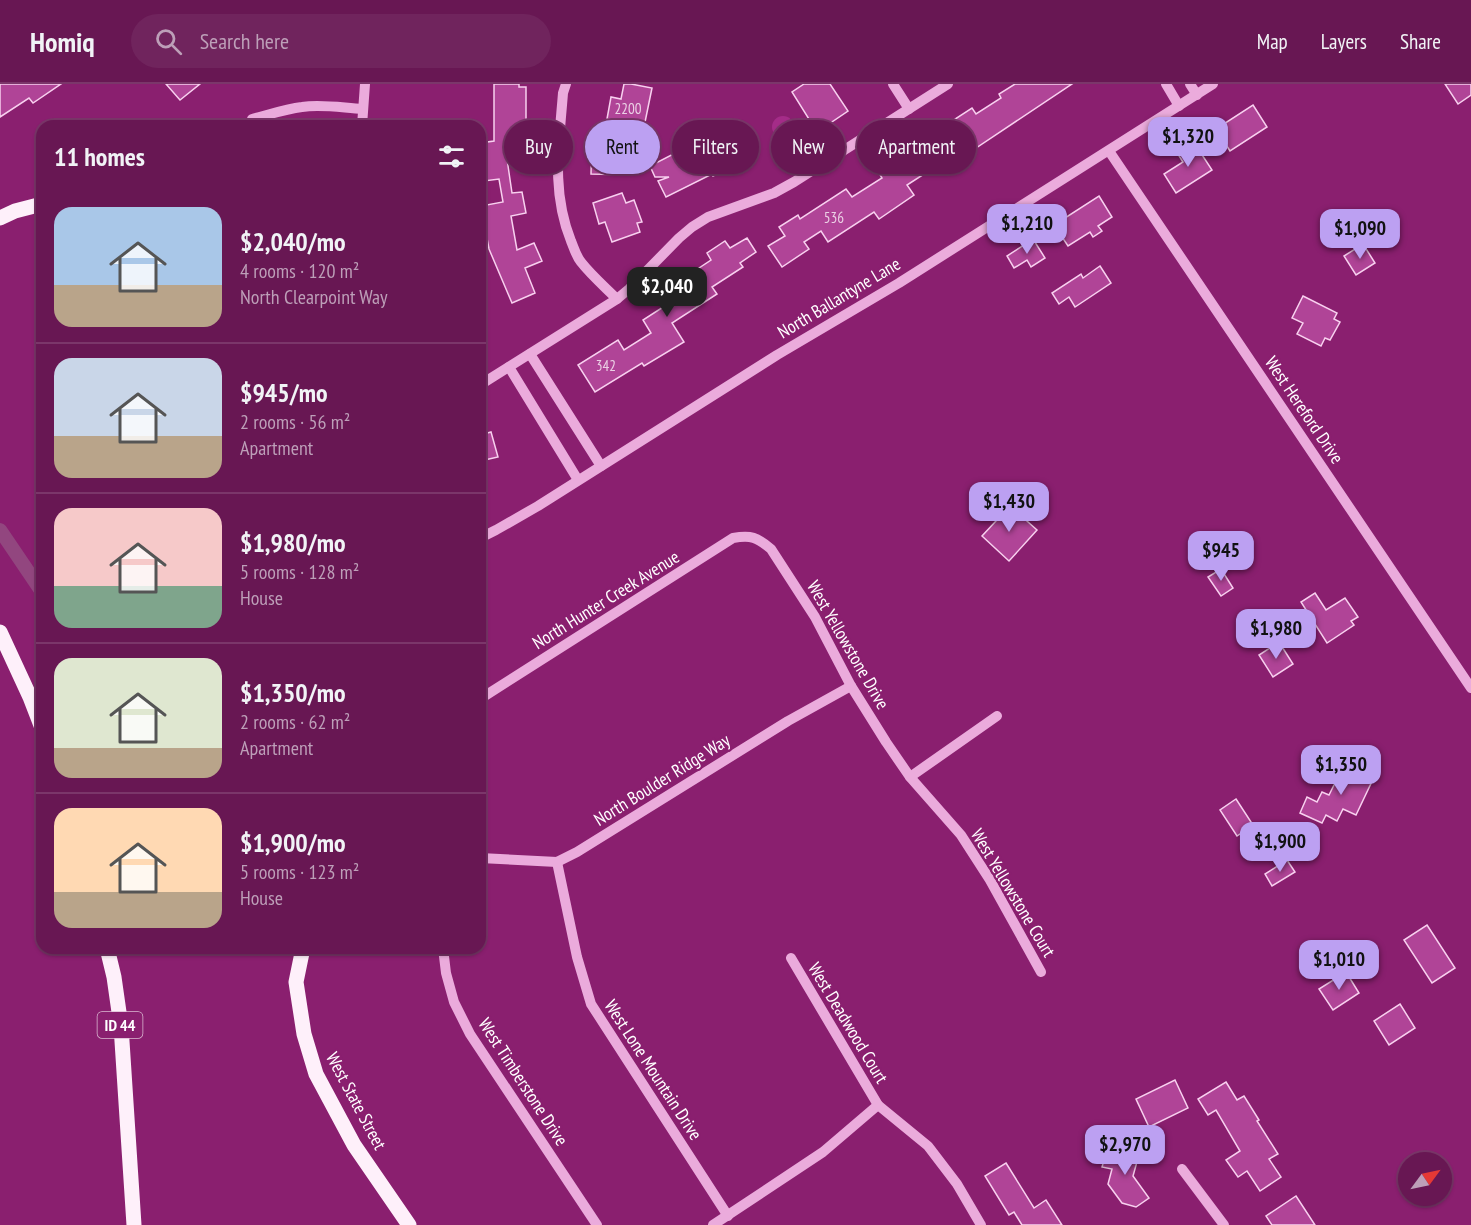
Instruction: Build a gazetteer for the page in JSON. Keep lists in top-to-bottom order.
{
  "streets": {
    "main road": ["ID 44", "West State Street"],
    "street": [
      "North Ballantyne Lane",
      "West Hereford Drive",
      "North Hunter Creek Avenue",
      "West Yellowstone Drive",
      "North Boulder Ridge Way",
      "West Yellowstone Court",
      "West Deadwood Court",
      "West Lone Mountain Drive",
      "West Timberstone Drive"
    ]
  },
  "crossings": [
    ["North Ballantyne Lane", "West Hereford Drive"],
    ["North Hunter Creek Avenue", "West Yellowstone Drive"],
    ["West Yellowstone Drive", "North Boulder Ridge Way"],
    ["West Yellowstone Drive", "West Yellowstone Court"],
    ["North Boulder Ridge Way", "West Lone Mountain Drive"]
  ],
  "house_numbers": ["2200", "536", "342"],
  "north": "top right",
  "page": {
    "header": "Homiq",
    "search": "Search here",
    "nav": ["Map", "Layers", "Share"],
    "price": [
      "$1,320",
      "$1,210",
      "$1,090",
      "$2,040",
      "$1,430",
      "$945",
      "$1,980",
      "$1,350",
      "$1,900",
      "$1,010",
      "$2,970"
    ],
    "chip": [
      "Buy",
      "Rent",
      "Filters",
      "New",
      "Apartment"
    ],
    "heading": "11 homes",
    "list": [
      {
        "name": "$2,040/mo",
        "note": "4 rooms · 120 m² · North Clearpoint Way"
      },
      {
        "name": "$945/mo",
        "note": "2 rooms · 56 m² · Apartment"
      },
      {
        "name": "$1,980/mo",
        "note": "5 rooms · 128 m² · House"
      },
      {
        "name": "$1,350/mo",
        "note": "2 rooms · 62 m² · Apartment"
      },
      {
        "name": "$1,900/mo",
        "note": "5 rooms · 123 m² · House"
      }
    ]
  }
}
